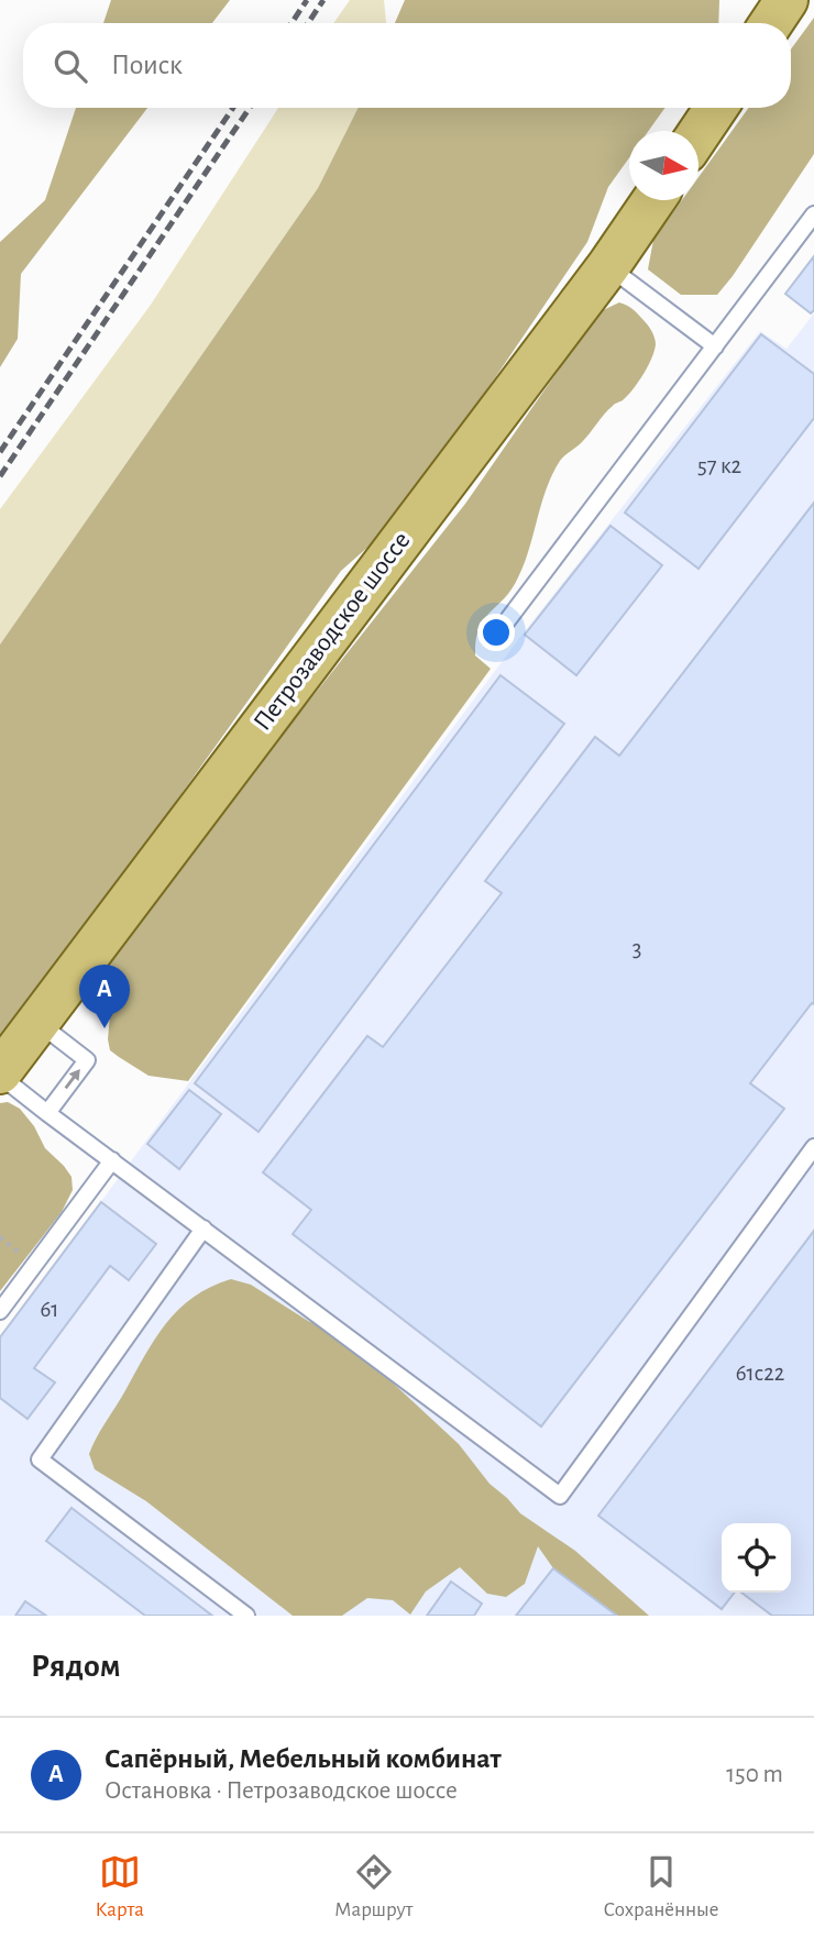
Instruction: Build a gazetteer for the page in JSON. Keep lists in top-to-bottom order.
{
  "streets": {
    "main road": ["Петрозаводское шоссе"]
  },
  "house_numbers": [
    "57 к2",
    "3",
    "61",
    "61с22"
  ],
  "north": "right",
  "page": {
    "search": "Поиск",
    "pins": "A",
    "heading": "Рядом",
    "list": [
      {
        "mark": "A",
        "name": "Сапёрный, Мебельный комбинат",
        "note": "Остановка · Петрозаводское шоссе",
        "value": "150 m"
      }
    ],
    "nav": ["Карта", "Маршрут", "Сохранённые"]
  }
}
